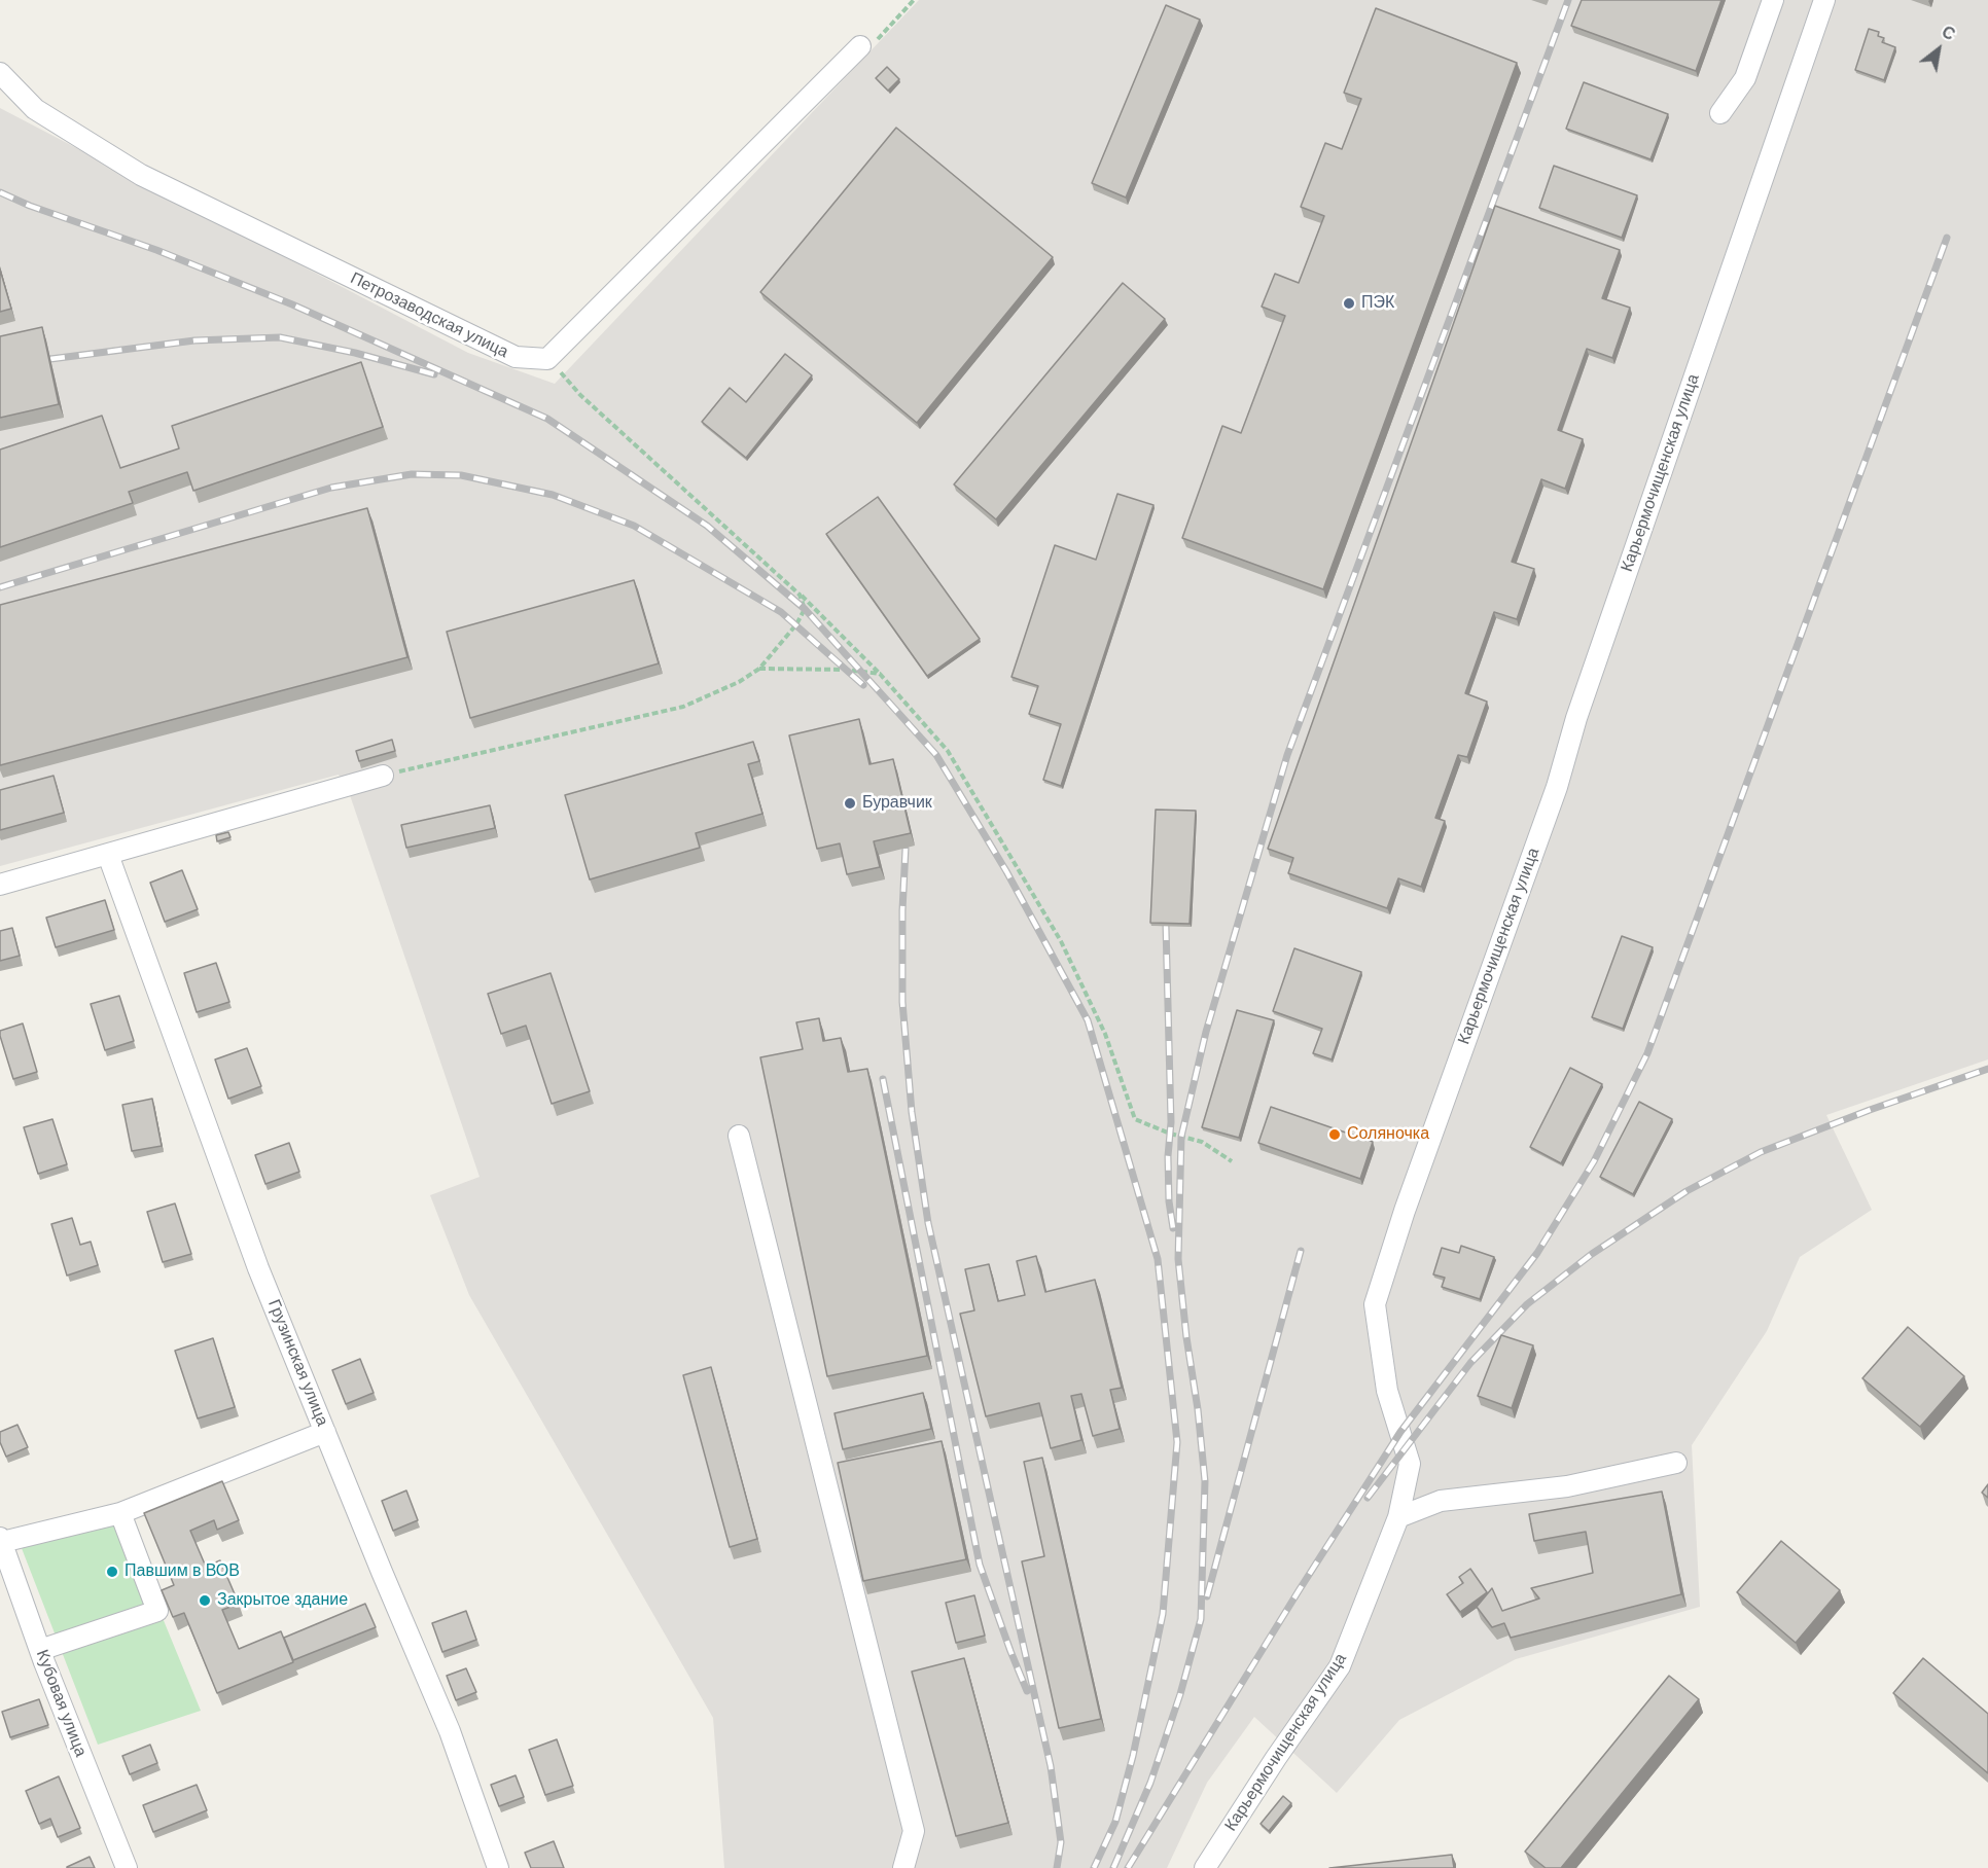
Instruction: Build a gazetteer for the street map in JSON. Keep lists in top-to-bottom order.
{
  "streets": {
    "street": [
      "Петрозаводская улица",
      "Карьермочищенская улица",
      "Грузинская улица",
      "Кубовая улица"
    ]
  },
  "places": [
    "ПЭК",
    "Буравчик",
    "Соляночка",
    "Павшим в ВОВ",
    "Закрытое здание"
  ],
  "north": "top right"
}
